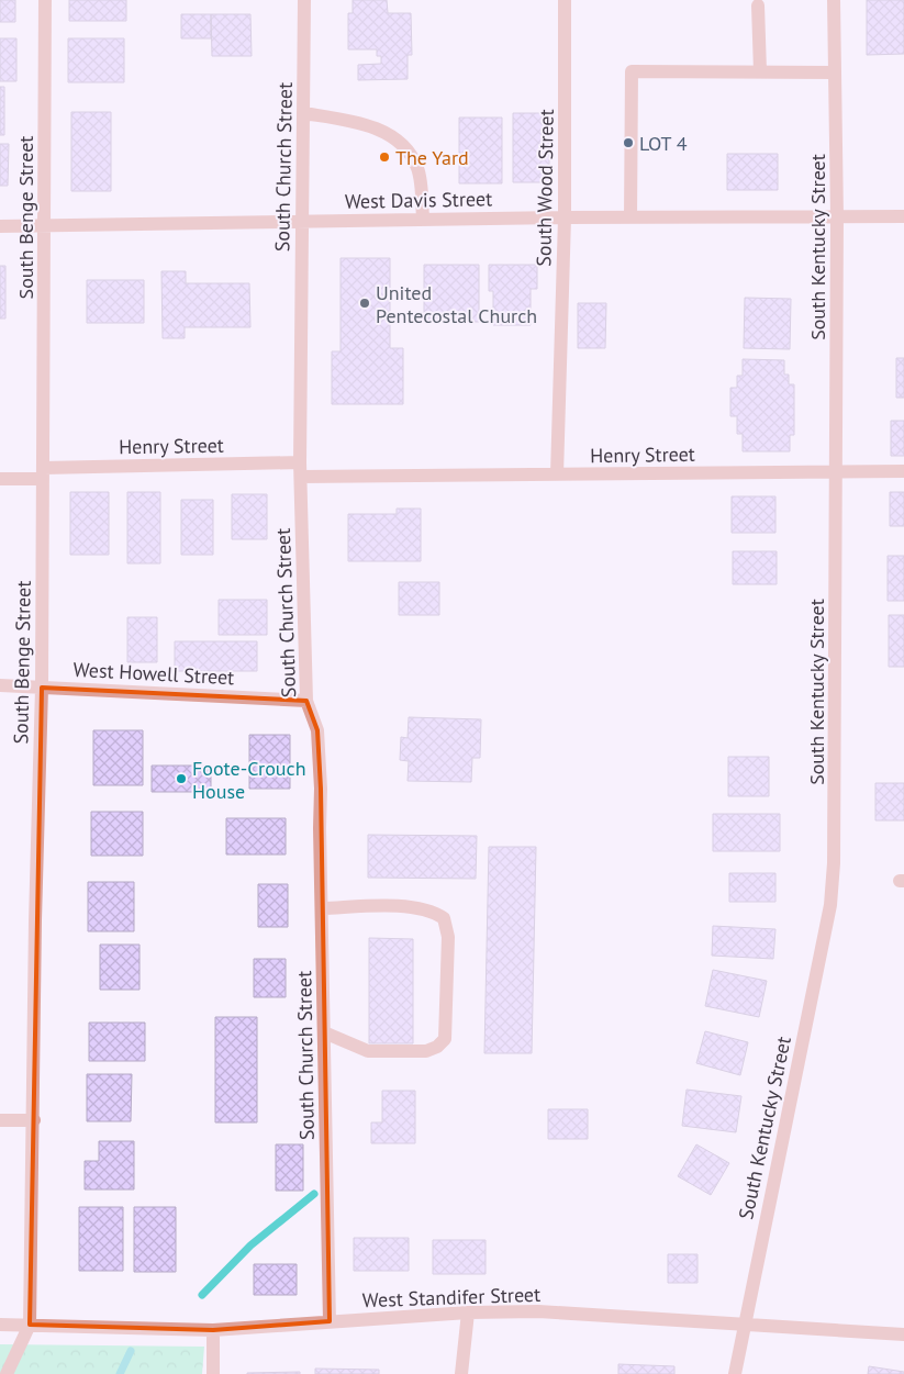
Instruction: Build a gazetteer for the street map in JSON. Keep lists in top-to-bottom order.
{
  "streets": {
    "street": [
      "South Church Street",
      "South Wood Street",
      "West Davis Street",
      "South Benge Street",
      "South Kentucky Street",
      "Henry Street",
      "West Howell Street",
      "West Standifer Street"
    ]
  },
  "crossings": [
    ["South Church Street", "West Davis Street"],
    ["South Church Street", "Henry Street"],
    ["South Church Street", "West Howell Street"],
    ["South Church Street", "West Standifer Street"],
    ["South Wood Street", "West Davis Street"],
    ["South Wood Street", "Henry Street"],
    ["West Davis Street", "South Benge Street"],
    ["West Davis Street", "South Kentucky Street"],
    ["South Benge Street", "Henry Street"],
    ["South Benge Street", "West Howell Street"],
    ["South Benge Street", "West Standifer Street"],
    ["South Kentucky Street", "Henry Street"],
    ["South Kentucky Street", "West Standifer Street"]
  ],
  "places": [
    "LOT 4",
    "The Yard",
    "United Pentecostal Church",
    "Foote-Crouch House"
  ]
}
